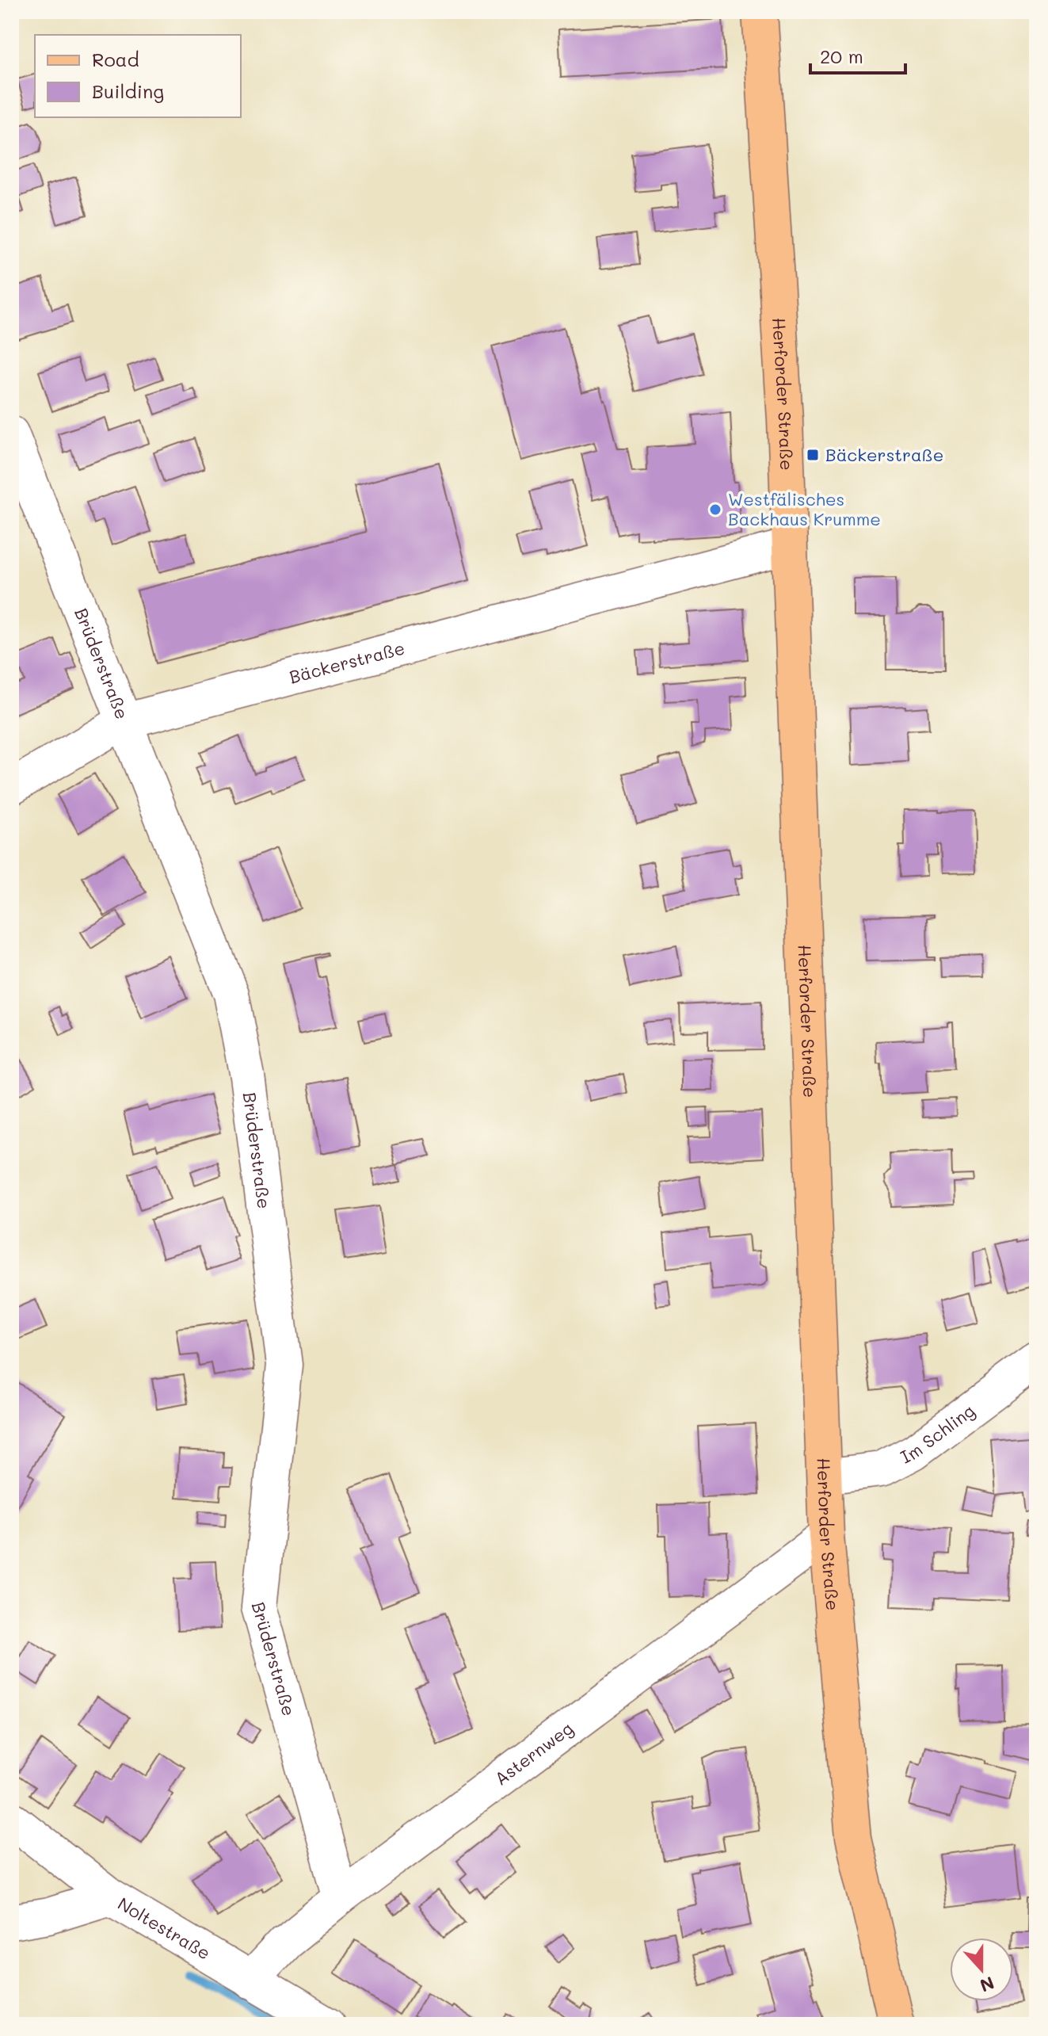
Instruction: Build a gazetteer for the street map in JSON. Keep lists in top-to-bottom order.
{
  "streets": {
    "main road": ["Herforder Straße"],
    "street": [
      "Bäckerstraße",
      "Brüderstraße",
      "Im Schling",
      "Asternweg",
      "Noltestraße"
    ]
  },
  "crossings": [
    ["Herforder Straße", "Bäckerstraße"],
    ["Herforder Straße", "Im Schling"],
    ["Herforder Straße", "Asternweg"],
    ["Bäckerstraße", "Brüderstraße"],
    ["Brüderstraße", "Asternweg"],
    ["Asternweg", "Noltestraße"]
  ],
  "places": {
    "transit": ["Bäckerstraße"],
    "other": ["Westfälisches Backhaus Krumme"]
  },
  "legend": ["Road", "Building"],
  "scale_bar": "20 m",
  "north": "bottom"
}
